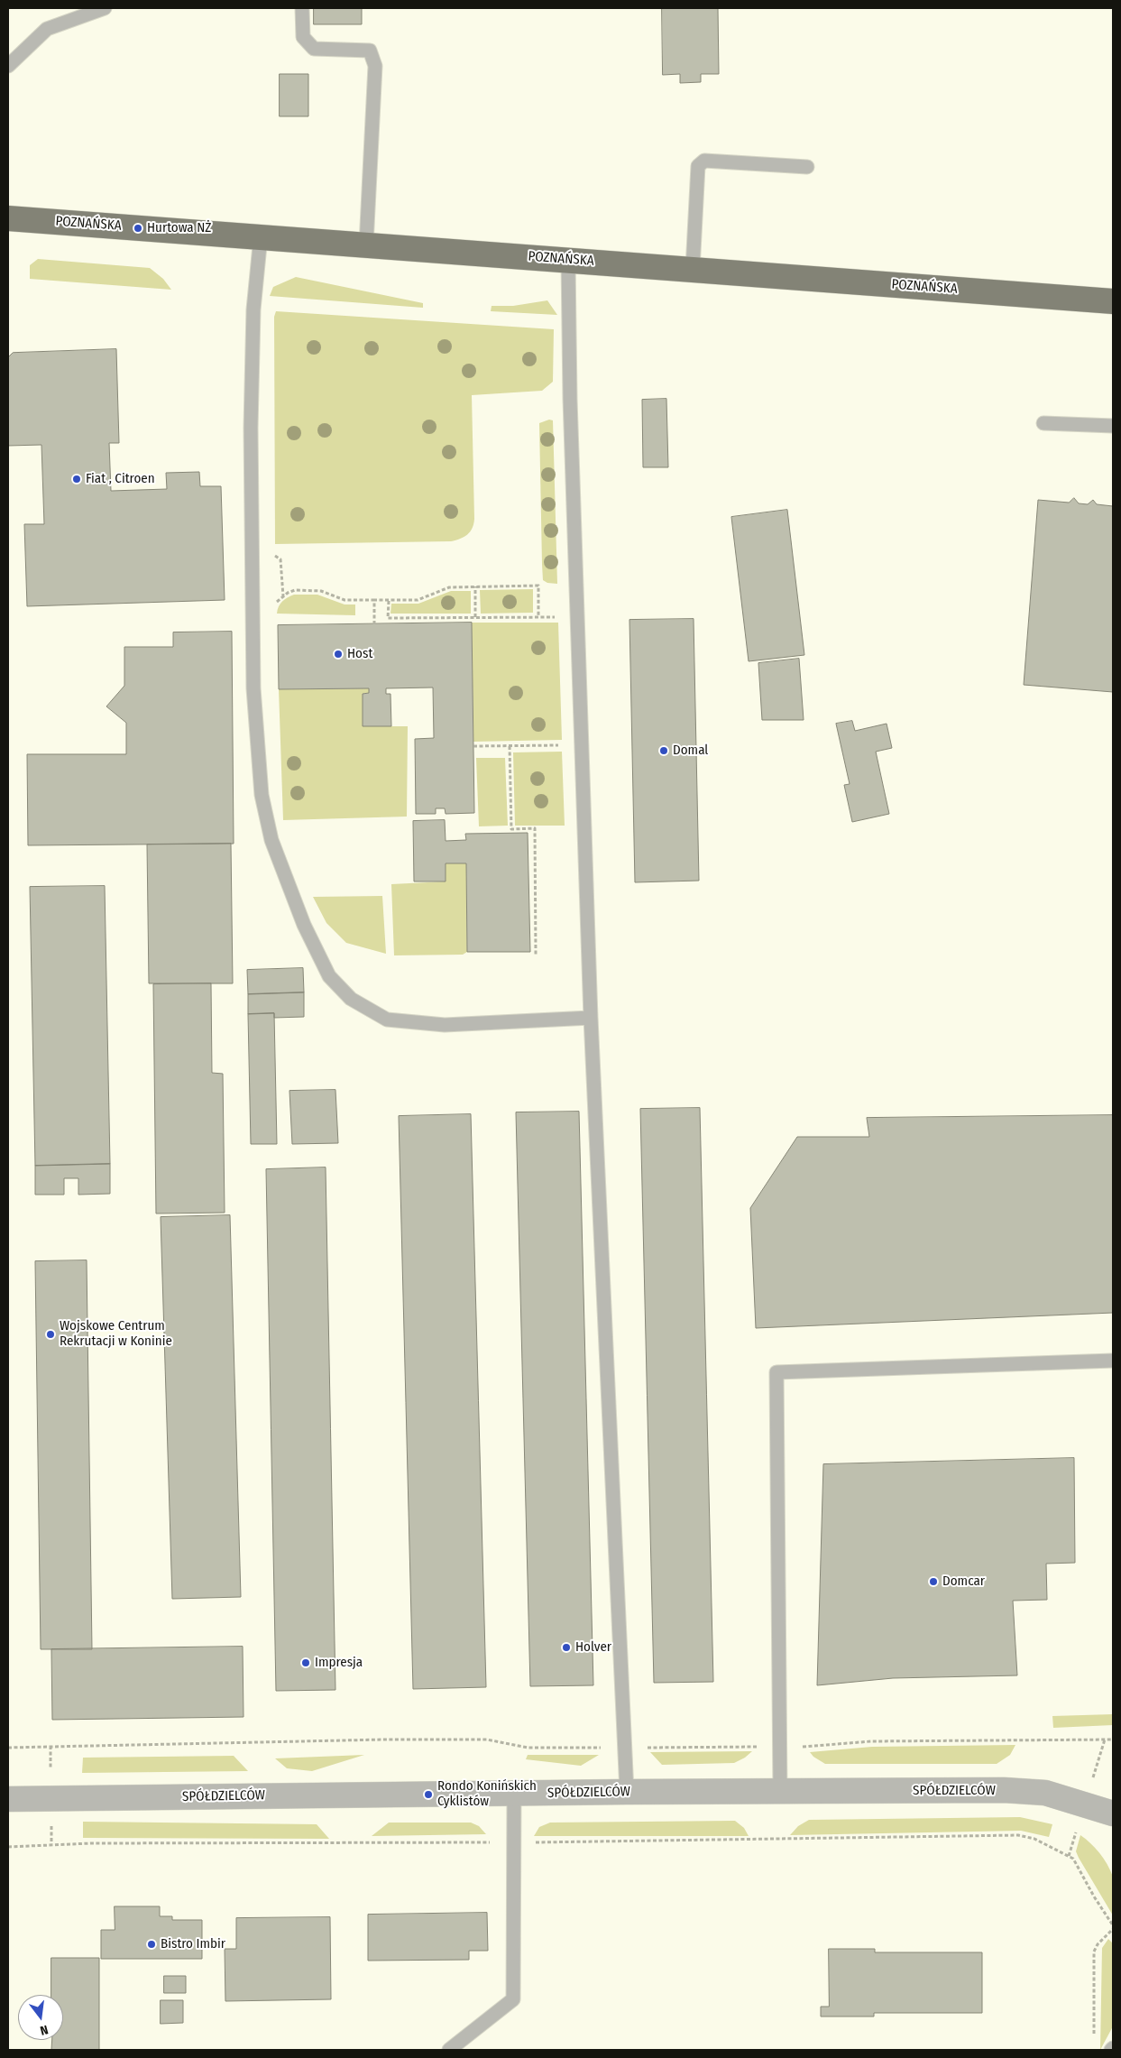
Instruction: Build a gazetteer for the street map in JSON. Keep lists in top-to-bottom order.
{
  "streets": {
    "main road": ["POZNAŃSKA"],
    "street": ["SPÓŁDZIELCÓW"]
  },
  "places": [
    "Hurtowa NŻ",
    "Fiat , Citroen",
    "Host",
    "Domal",
    "Wojskowe Centrum Rekrutacji w Koninie",
    "Domcar",
    "Holver",
    "Impresja",
    "Rondo Konińskich Cyklistów",
    "Bistro Imbir"
  ],
  "north": "bottom"
}
